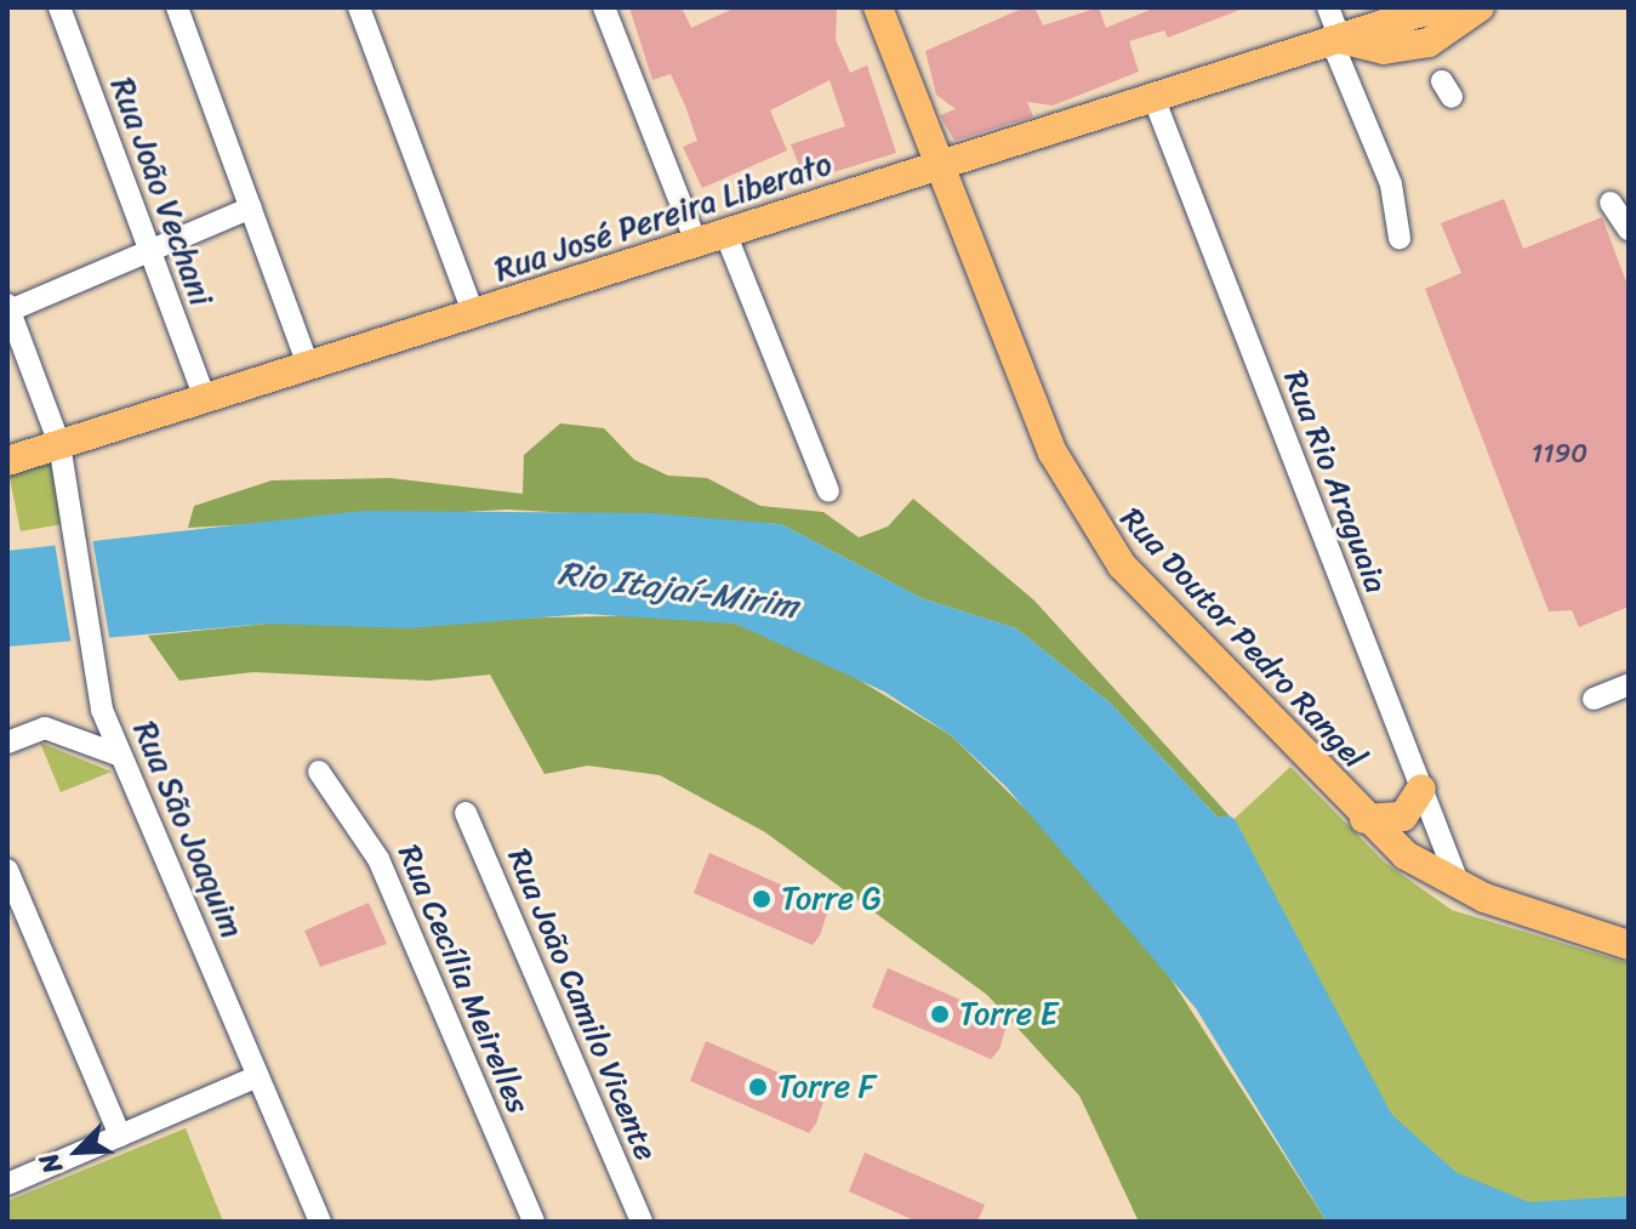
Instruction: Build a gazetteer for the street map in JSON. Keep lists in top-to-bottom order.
{
  "streets": {
    "main road": ["Rua José Pereira Liberato", "Rua Doutor Pedro Rangel"],
    "street": [
      "Rua João Vechani",
      "Rua Rio Araguaia",
      "Rua São Joaquim",
      "Rua Cecília Meirelles",
      "Rua João Camilo Vicente"
    ]
  },
  "crossings": [
    ["Rua João Vechani", "Rua José Pereira Liberato"],
    ["Rua José Pereira Liberato", "Rua Rio Araguaia"],
    ["Rua José Pereira Liberato", "Rua Doutor Pedro Rangel"],
    ["Rua José Pereira Liberato", "Rua São Joaquim"],
    ["Rua Rio Araguaia", "Rua Doutor Pedro Rangel"]
  ],
  "water": ["Rio Itajaí-Mirim"],
  "places": ["Torre G", "Torre E", "Torre F"],
  "house_numbers": ["1190"],
  "north": "bottom left"
}
